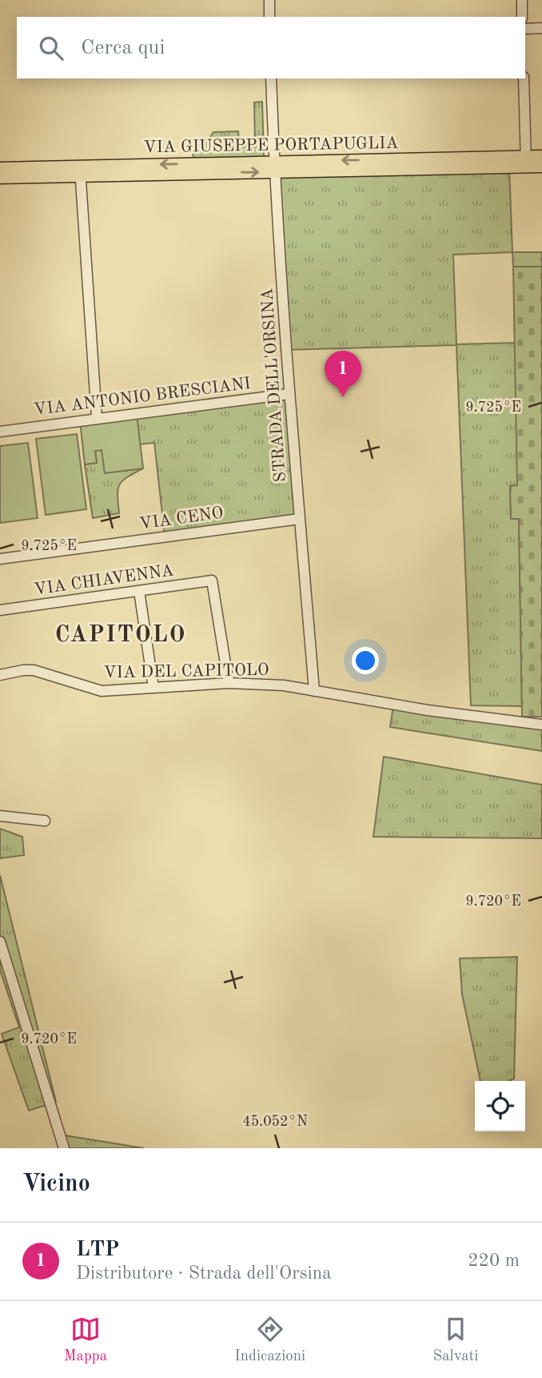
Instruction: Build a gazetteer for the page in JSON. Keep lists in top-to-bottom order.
{
  "streets": {
    "main road": ["VIA GIUSEPPE PORTAPUGLIA"],
    "street": [
      "STRADA DELL'ORSINA",
      "VIA ANTONIO BRESCIANI",
      "VIA CENO",
      "VIA CHIAVENNA",
      "VIA DEL CAPITOLO"
    ]
  },
  "crossings": [
    ["VIA GIUSEPPE PORTAPUGLIA", "STRADA DELL'ORSINA"],
    ["STRADA DELL'ORSINA", "VIA ANTONIO BRESCIANI"],
    ["STRADA DELL'ORSINA", "VIA CENO"],
    ["STRADA DELL'ORSINA", "VIA DEL CAPITOLO"],
    ["VIA CHIAVENNA", "VIA DEL CAPITOLO"]
  ],
  "districts": ["CAPITOLO"],
  "page": {
    "search": "Cerca qui",
    "pins": "1",
    "heading": "Vicino",
    "list": [
      {
        "mark": "1",
        "name": "LTP",
        "note": "Distributore · Strada dell'Orsina",
        "value": "220 m"
      }
    ],
    "nav": ["Mappa", "Indicazioni", "Salvati"]
  },
  "coordinates": ["9.725°E", "9.720°E", "45.052°N"]
}
